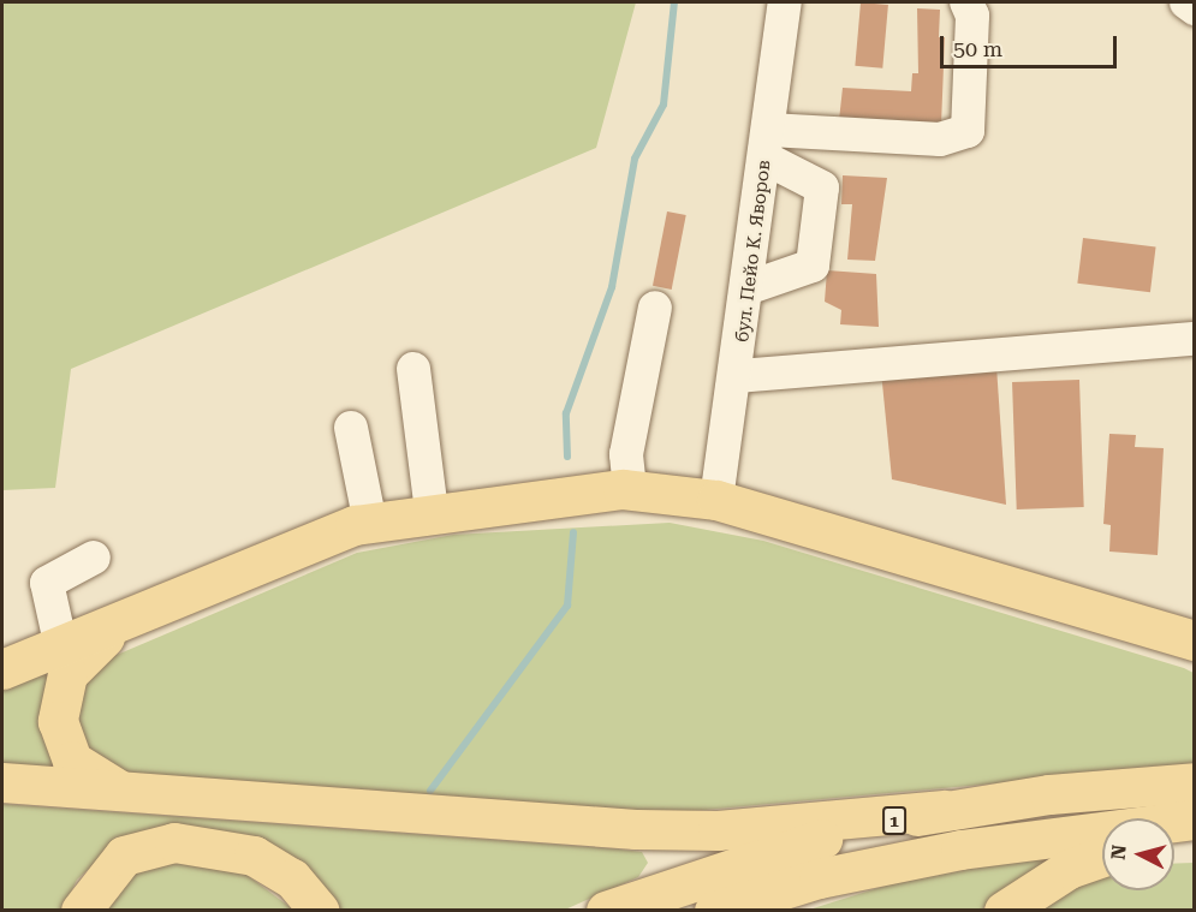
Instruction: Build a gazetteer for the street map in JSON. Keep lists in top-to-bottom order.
{
  "streets": {
    "main road": ["1"],
    "street": ["бул. Пейо К. Яворов"]
  },
  "scale_bar": "50 m",
  "north": "left"
}
